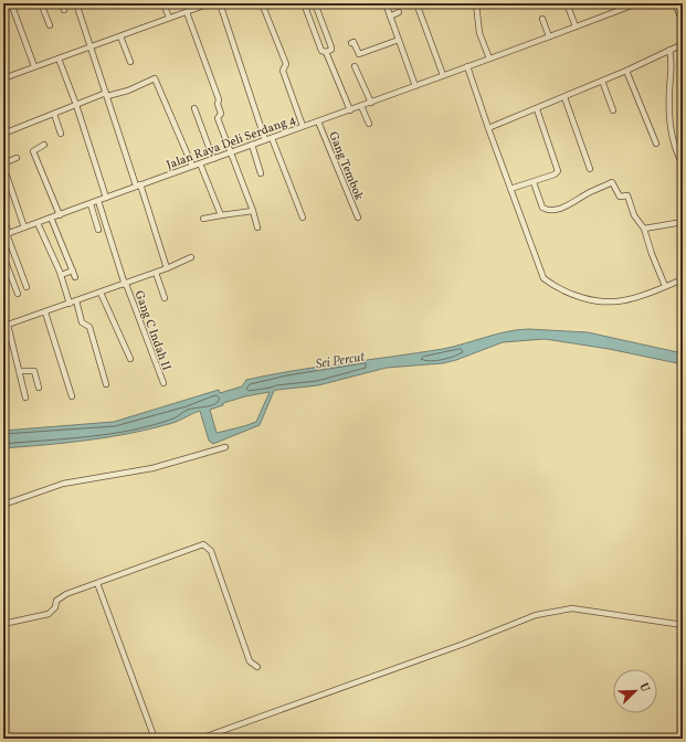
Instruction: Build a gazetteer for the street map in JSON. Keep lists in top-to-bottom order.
{
  "streets": {
    "street": ["Jalan Raya Deli Serdang 4", "Gang Tembok", "Gang C Indah II"]
  },
  "crossings": [
    ["Jalan Raya Deli Serdang 4", "Gang Tembok"],
    ["Jalan Raya Deli Serdang 4", "Gang C Indah II"]
  ],
  "water": ["Sei Percut"],
  "north": "top right"
}
